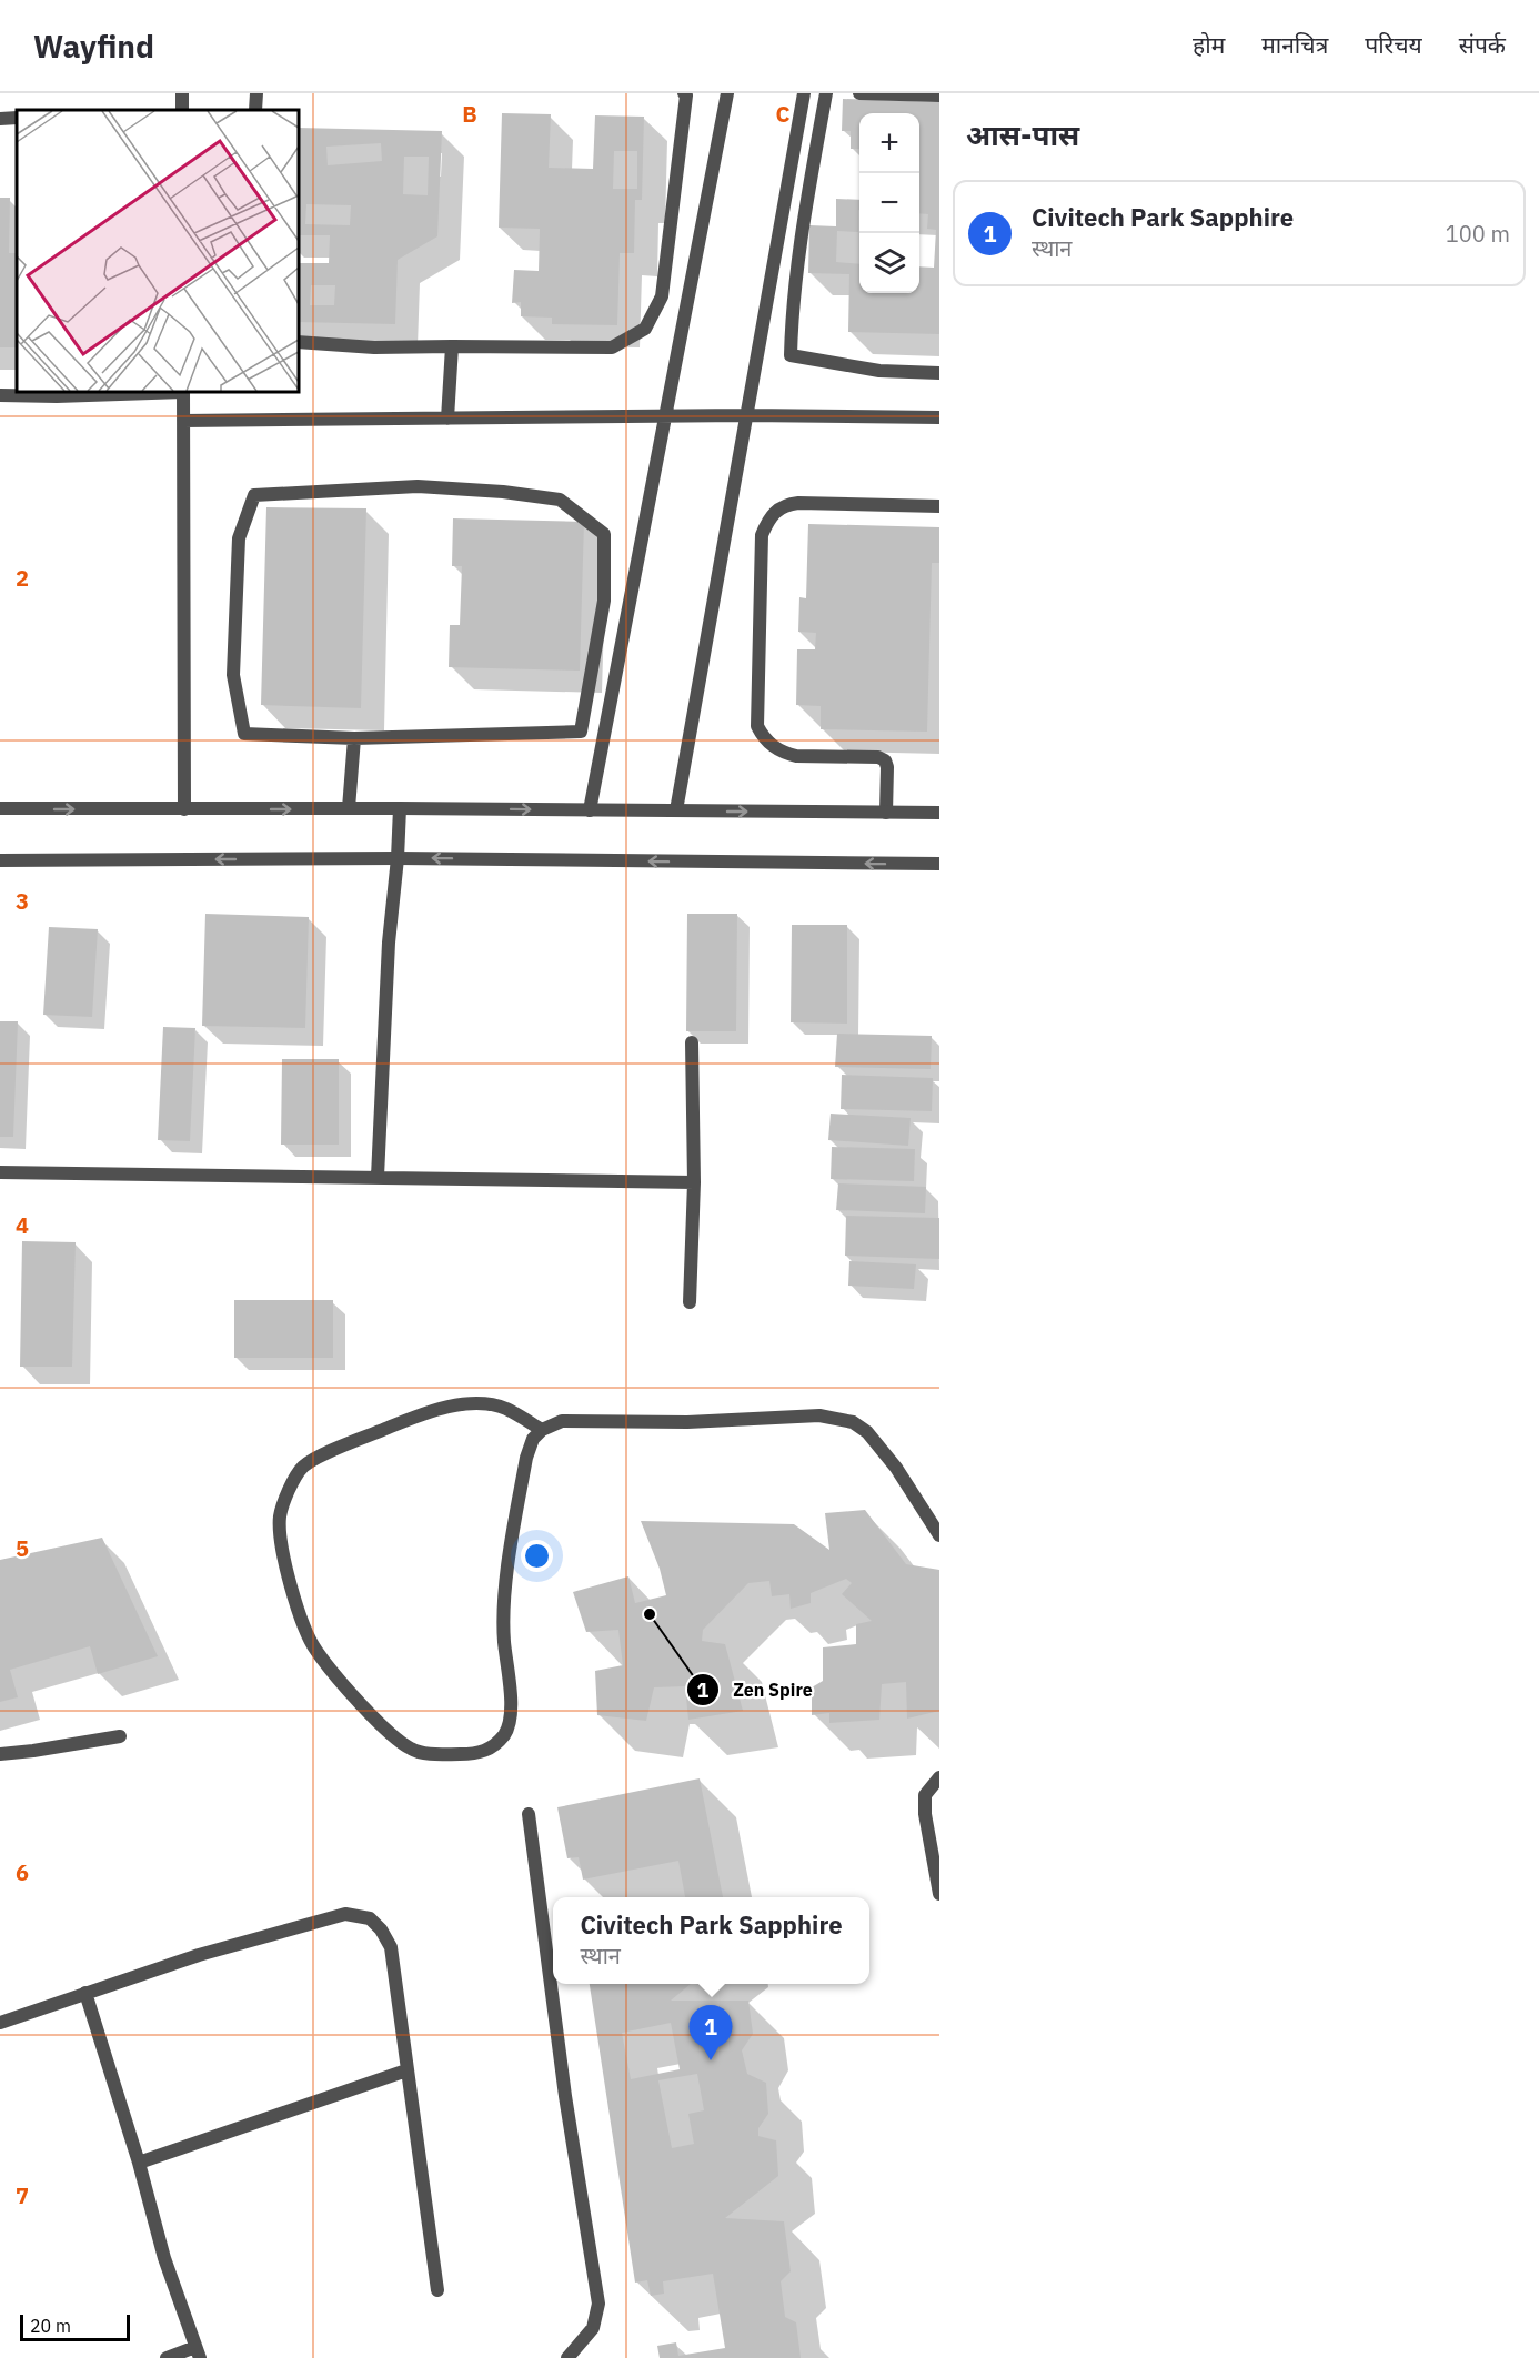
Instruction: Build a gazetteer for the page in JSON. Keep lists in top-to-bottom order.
{
  "places": ["Zen Spire"],
  "scale_bar": "20 m",
  "page": {
    "header": "Wayfind",
    "nav": [
      "होम",
      "मानचित्र",
      "परिचय",
      "संपर्क"
    ],
    "heading": "आस-पास",
    "map_buttons": ["+", "−"],
    "list": [
      {
        "mark": "1",
        "name": "Civitech Park Sapphire",
        "note": "स्थान",
        "value": "100 m"
      }
    ],
    "popup": ["Civitech Park Sapphire", "स्थान"],
    "pins": "1",
    "scale": "20 m"
  },
  "grid": {
    "columns": ["B", "C"],
    "rows": [
      "2",
      "3",
      "4",
      "5",
      "6",
      "7"
    ]
  }
}
